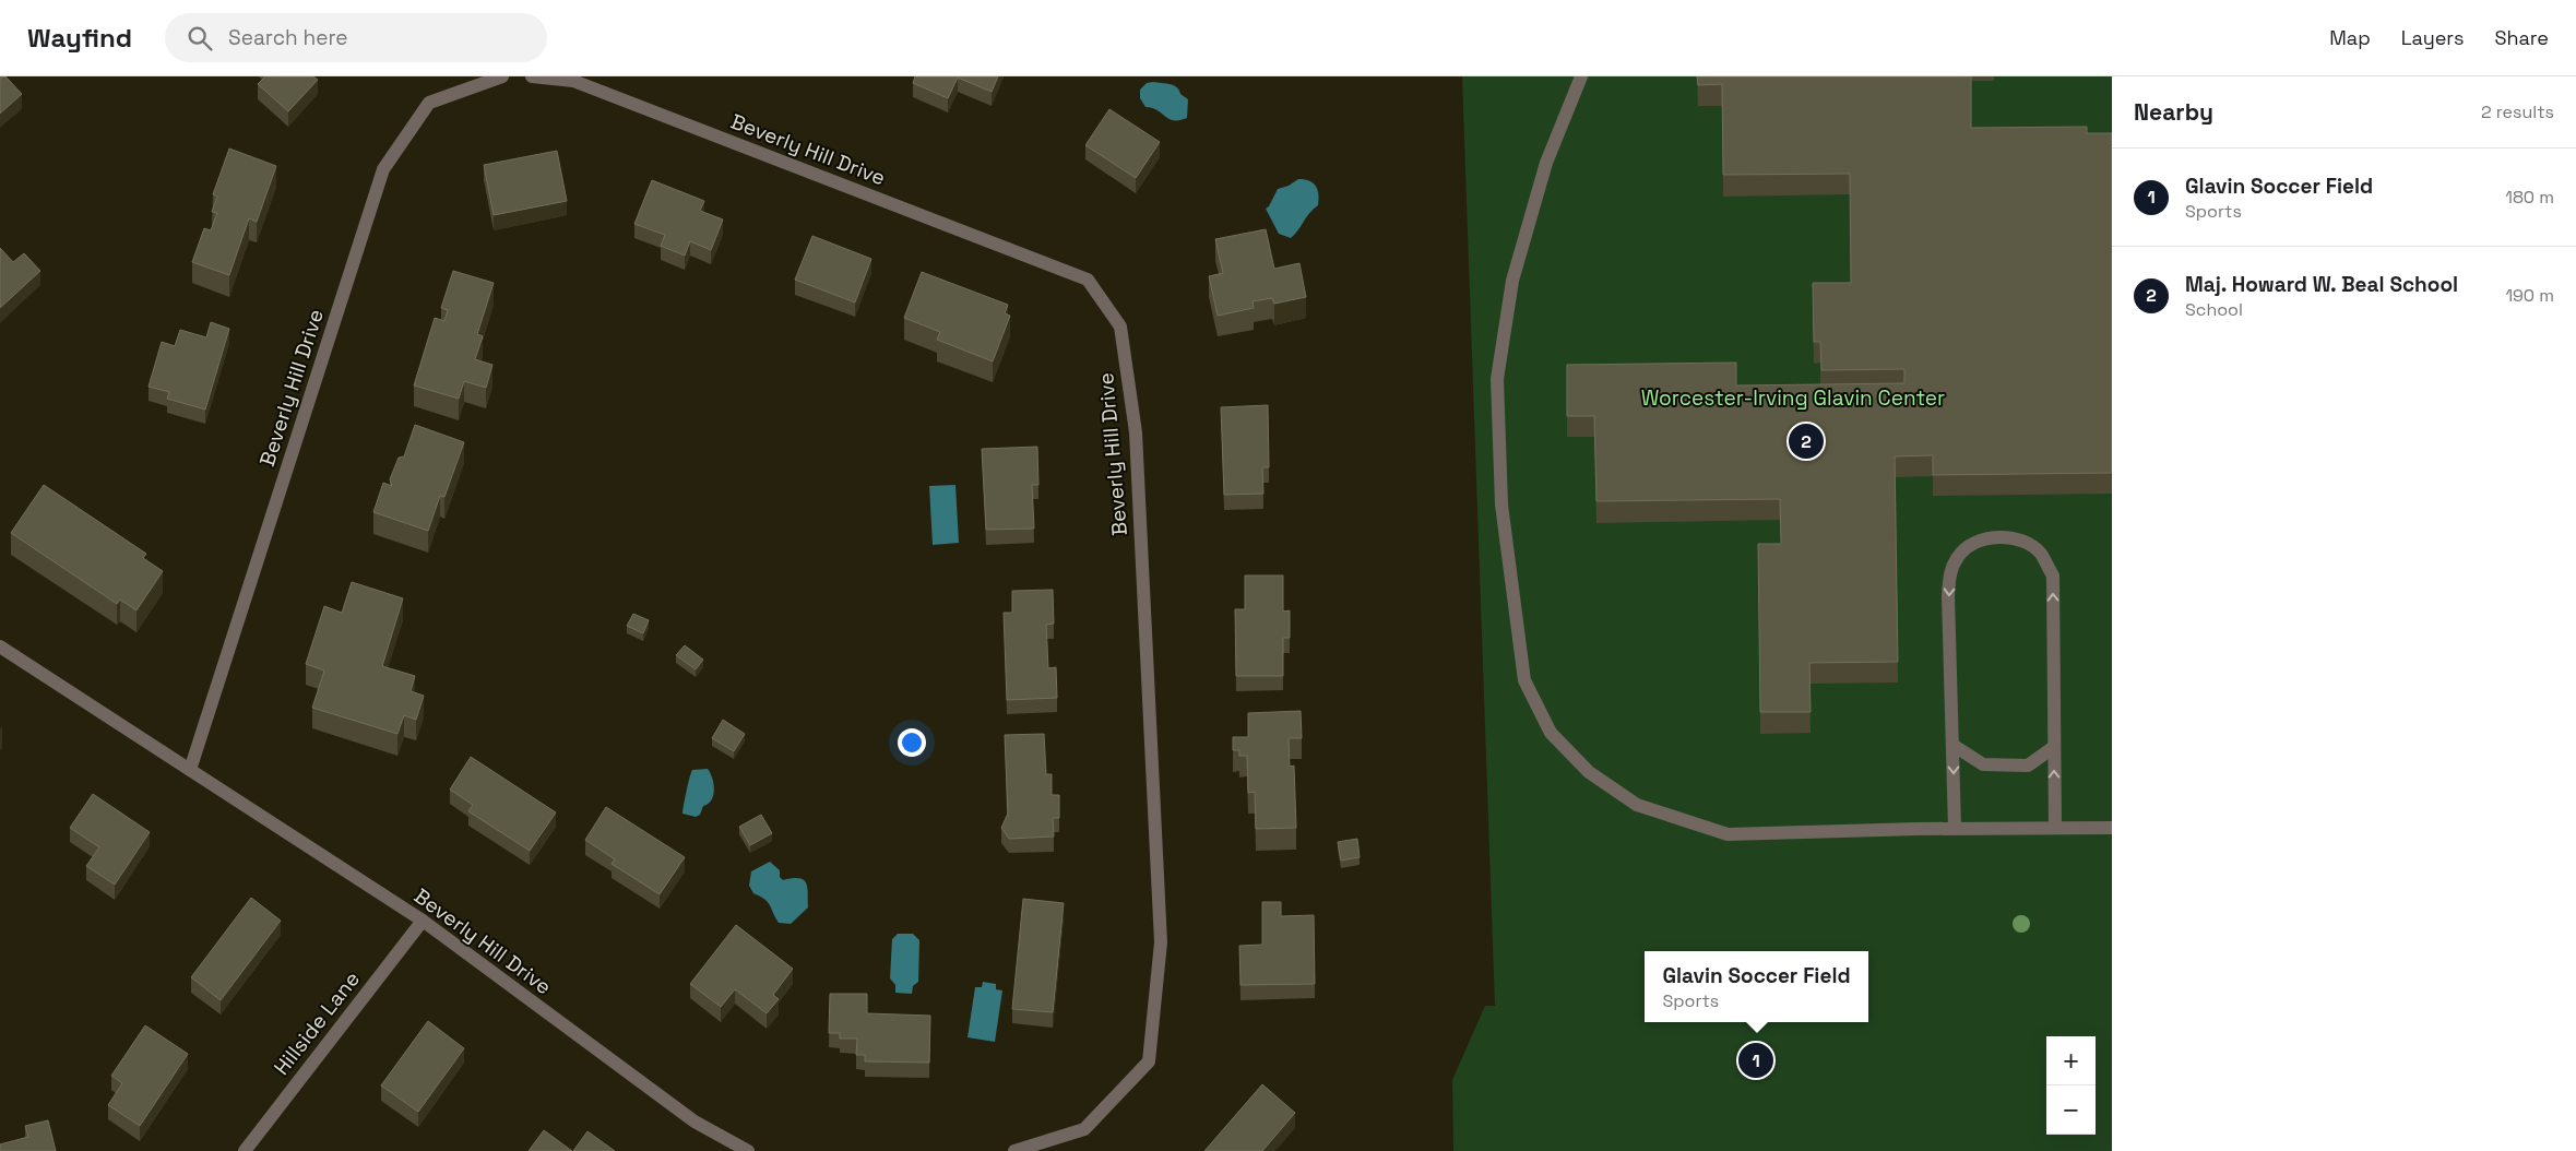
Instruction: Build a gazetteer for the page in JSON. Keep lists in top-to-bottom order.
{
  "streets": {
    "street": ["Beverly Hill Drive", "Hillside Lane"]
  },
  "crossings": [
    ["Beverly Hill Drive", "Hillside Lane"]
  ],
  "parks": ["Worcester-Irving Glavin Center"],
  "page": {
    "header": "Wayfind",
    "search": "Search here",
    "nav": ["Map", "Layers", "Share"],
    "heading": ["Nearby", "2 results"],
    "list": [
      {
        "mark": "1",
        "name": "Glavin Soccer Field",
        "note": "Sports",
        "value": "180 m"
      },
      {
        "mark": "2",
        "name": "Maj. Howard W. Beal School",
        "note": "School",
        "value": "190 m"
      }
    ],
    "pins": ["2", "1"],
    "popup": ["Glavin Soccer Field", "Sports"],
    "map_buttons": ["+", "−"]
  }
}
